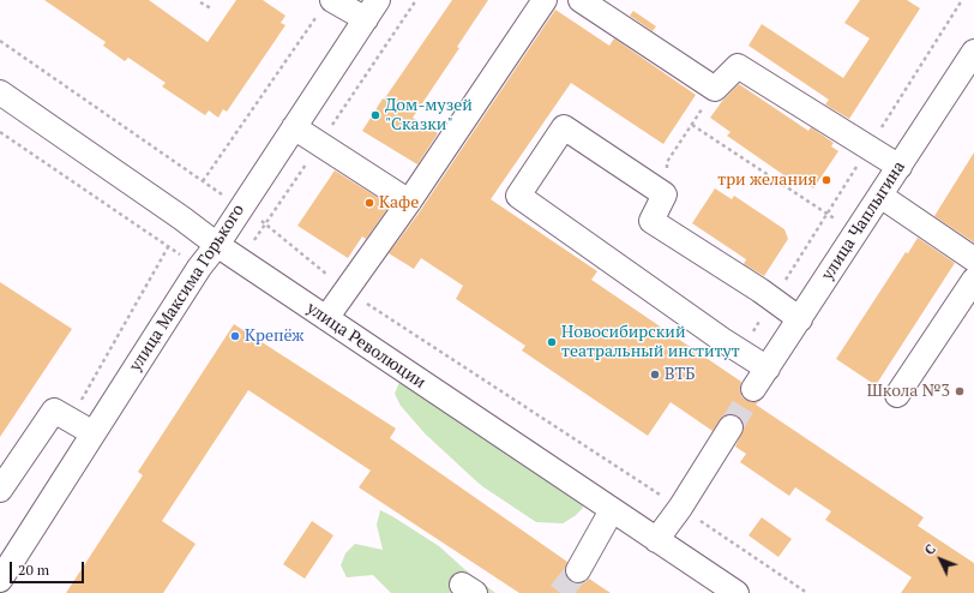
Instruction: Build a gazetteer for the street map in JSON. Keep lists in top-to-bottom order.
{
  "streets": {
    "street": ["улица Чаплыгина", "улица Максима Горького", "улица Революции"]
  },
  "crossings": [
    ["улица Максима Горького", "улица Революции"]
  ],
  "places": [
    "Дом-музей \"Сказки\"",
    "три желания",
    "Кафе",
    "Крепёж",
    "Новосибирский театральный институт",
    "ВТБ",
    "Школа №3"
  ],
  "scale_bar": "20 m",
  "north": "top left"
}
